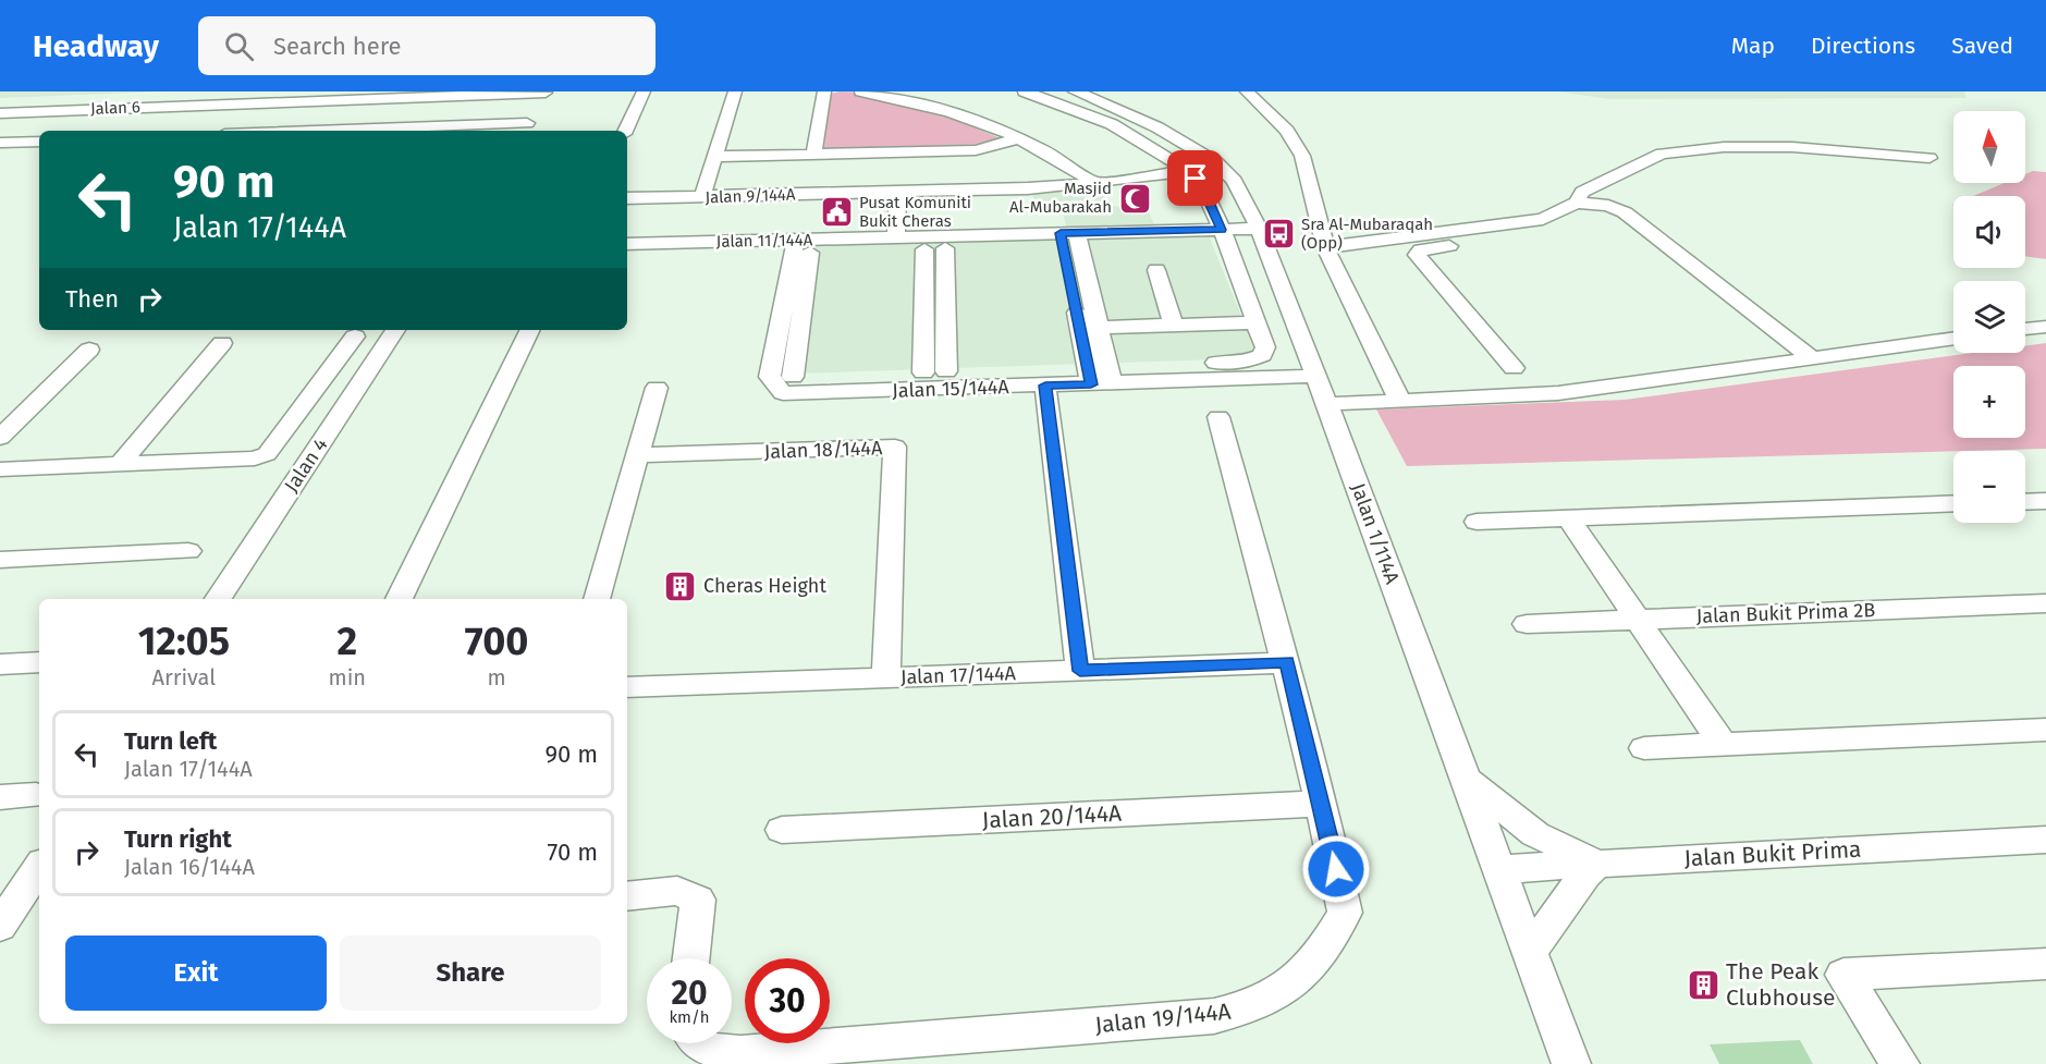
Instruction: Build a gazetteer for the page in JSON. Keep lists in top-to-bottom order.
{
  "streets": {
    "street": [
      "Jalan 6",
      "Jalan 9/144A",
      "Jalan 11/144A",
      "Jalan 15/144A",
      "Jalan 18/144A",
      "Jalan 4",
      "Jalan 1/114A",
      "Jalan Bukit Prima 2B",
      "Jalan 17/144A",
      "Jalan 20/144A",
      "Jalan Bukit Prima",
      "Jalan 19/144A"
    ]
  },
  "crossings": [
    ["Jalan 11/144A", "Jalan 1/114A"],
    ["Jalan 15/144A", "Jalan 1/114A"],
    ["Jalan 18/144A", "Jalan 17/144A"],
    ["Jalan 1/114A", "Jalan Bukit Prima"],
    ["Jalan 17/144A", "Jalan 19/144A"],
    ["Jalan 20/144A", "Jalan 19/144A"]
  ],
  "places": {
    "mosque": ["Masjid Al-Mubarakah"],
    "public building": ["Pusat Komuniti Bukit Cheras"],
    "bus stop": ["Sra Al-Mubaraqah (Opp)"],
    "building": ["Cheras Height", "The Peak Clubhouse"]
  },
  "north": "top",
  "page": {
    "header": "Headway",
    "search": "Search here",
    "nav": ["Map", "Directions", "Saved"],
    "map_buttons": ["+", "−"],
    "turn": ["90 m", "Jalan 17/144A"],
    "then": "Then",
    "eta": [
      "12:05",
      "Arrival",
      "2",
      "min",
      "700",
      "m"
    ],
    "list": [
      {
        "name": "Turn left",
        "note": "Jalan 17/144A",
        "value": "90 m"
      },
      {
        "name": "Turn right",
        "note": "Jalan 16/144A",
        "value": "70 m"
      }
    ],
    "buttons": ["Exit", "Share"],
    "speed": "20 km/h",
    "limit": "30"
  }
}
